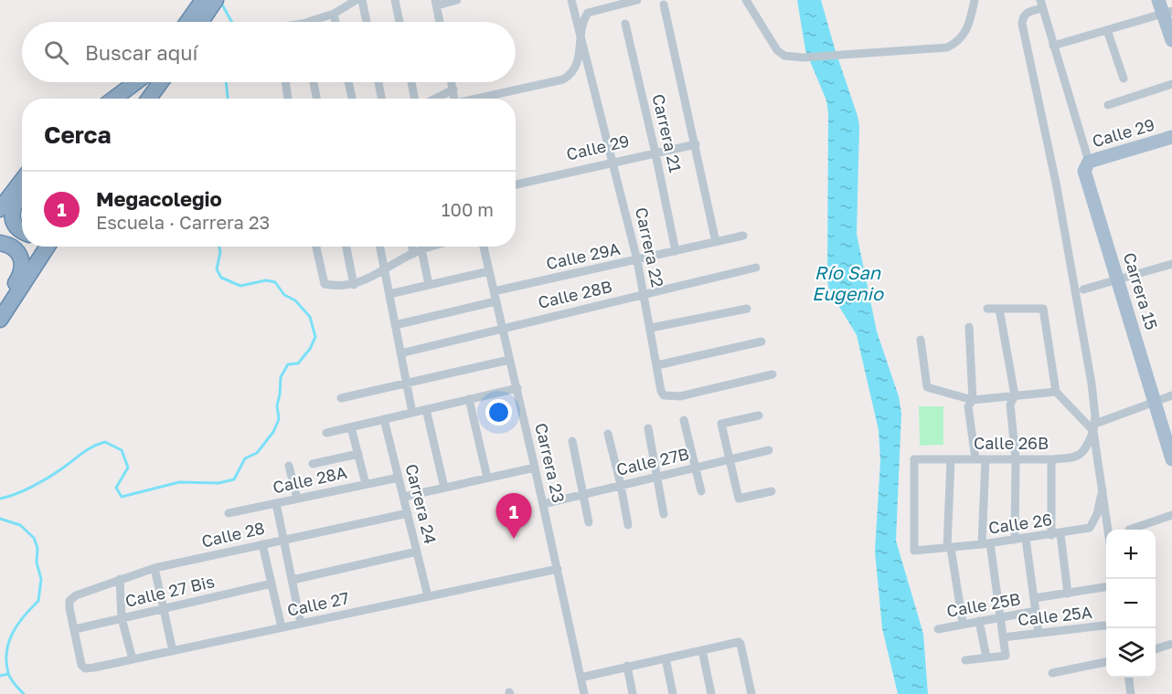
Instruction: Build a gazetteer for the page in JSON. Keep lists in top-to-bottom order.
{
  "streets": {
    "main road": ["Calle 29", "Carrera 15"],
    "street": [
      "Carrera 21",
      "Carrera 22",
      "Calle 29A",
      "Calle 28B",
      "Calle 26B",
      "Calle 27B",
      "Carrera 23",
      "Calle 28A",
      "Carrera 24",
      "Calle 26",
      "Calle 28",
      "Calle 27 Bis",
      "Calle 27",
      "Calle 25B",
      "Calle 25A"
    ]
  },
  "crossings": [
    ["Carrera 21", "Calle 29"],
    ["Carrera 21", "Calle 29A"],
    ["Calle 29", "Carrera 22"],
    ["Calle 29", "Carrera 15"],
    ["Carrera 22", "Calle 29A"],
    ["Carrera 22", "Calle 28B"],
    ["Calle 29A", "Carrera 23"],
    ["Calle 28B", "Carrera 23"],
    ["Calle 26B", "Calle 26"],
    ["Calle 27B", "Carrera 23"],
    ["Carrera 23", "Calle 27"],
    ["Calle 28A", "Carrera 24"],
    ["Carrera 24", "Calle 28"],
    ["Carrera 24", "Calle 27"],
    ["Calle 28", "Calle 27 Bis"],
    ["Calle 28", "Calle 27"],
    ["Calle 27 Bis", "Calle 27"]
  ],
  "water": ["Río San Eugenio"],
  "page": {
    "search": "Buscar aquí",
    "heading": "Cerca",
    "list": [
      {
        "mark": "1",
        "name": "Megacolegio",
        "note": "Escuela · Carrera 23",
        "value": "100 m"
      }
    ],
    "pins": "1",
    "map_buttons": ["+", "−"]
  }
}
